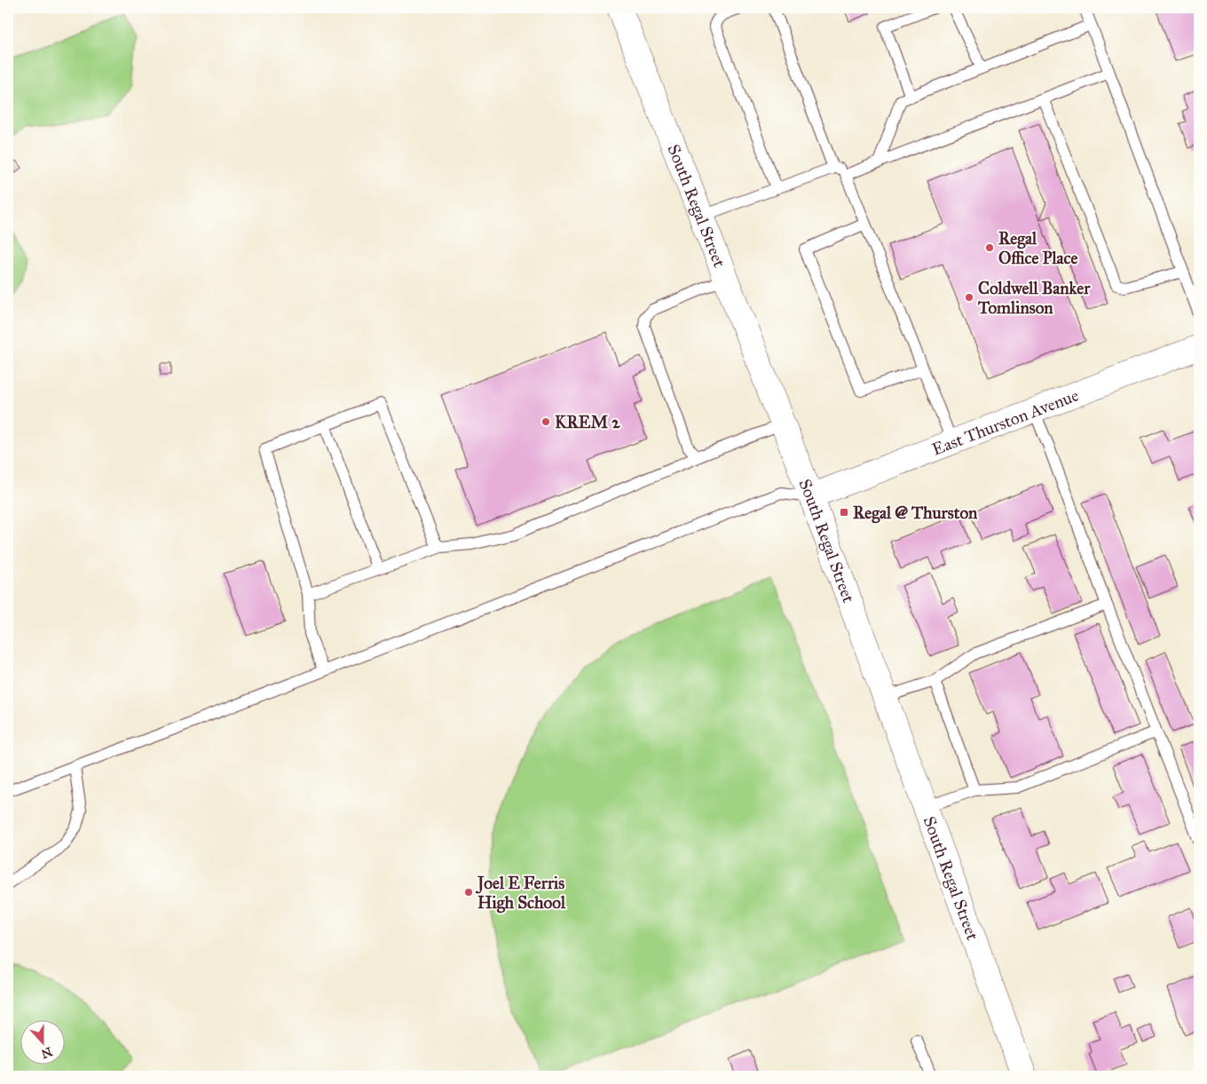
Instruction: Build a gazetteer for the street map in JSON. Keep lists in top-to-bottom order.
{
  "streets": {
    "main road": ["South Regal Street", "East Thurston Avenue"]
  },
  "crossings": [
    ["South Regal Street", "East Thurston Avenue"]
  ],
  "places": {
    "other": [
      "Regal Office Place",
      "Coldwell Banker Tomlinson",
      "KREM 2",
      "Joel E Ferris High School"
    ],
    "transit": ["Regal @ Thurston"]
  },
  "north": "bottom"
}
